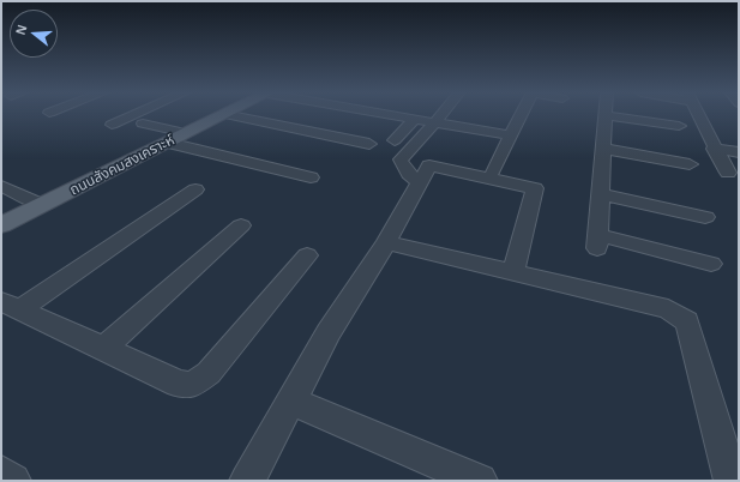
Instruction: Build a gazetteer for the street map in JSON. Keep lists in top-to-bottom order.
{
  "streets": {
    "main road": ["ถนนสังคมสงเคราะห์"]
  },
  "north": "left"
}
